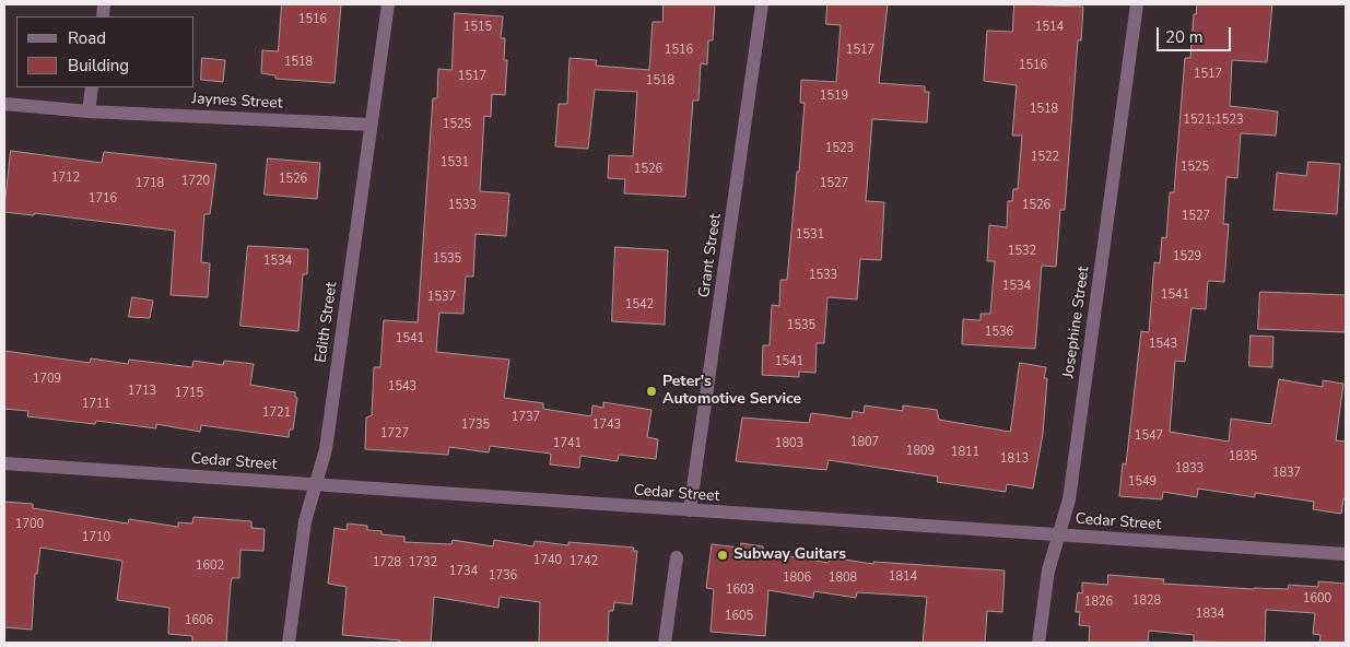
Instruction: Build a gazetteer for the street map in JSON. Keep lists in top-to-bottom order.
{
  "streets": {
    "street": [
      "Jaynes Street",
      "Grant Street",
      "Edith Street",
      "Josephine Street",
      "Cedar Street"
    ]
  },
  "crossings": [
    ["Jaynes Street", "Edith Street"],
    ["Grant Street", "Cedar Street"],
    ["Edith Street", "Cedar Street"],
    ["Josephine Street", "Cedar Street"]
  ],
  "places": ["Peter's Automotive Service", "Subway Guitars"],
  "house_numbers": [
    "1516",
    "1515",
    "1514",
    "1516",
    "1517",
    "1518",
    "1516",
    "1517",
    "1517",
    "1518",
    "1519",
    "1518",
    "1521;1523",
    "1525",
    "1523",
    "1522",
    "1531",
    "1525",
    "1526",
    "1712",
    "1526",
    "1720",
    "1718",
    "1527",
    "1716",
    "1533",
    "1526",
    "1527",
    "1531",
    "1532",
    "1529",
    "1535",
    "1534",
    "1533",
    "1534",
    "1541",
    "1537",
    "1542",
    "1535",
    "1536",
    "1541",
    "1543",
    "1541",
    "1709",
    "1543",
    "1713",
    "1715",
    "1711",
    "1721",
    "1737",
    "1735",
    "1743",
    "1727",
    "1547",
    "1807",
    "1741",
    "1803",
    "1809",
    "1811",
    "1835",
    "1813",
    "1833",
    "1837",
    "1549",
    "1700",
    "1710",
    "1740",
    "1742",
    "1728",
    "1732",
    "1602",
    "1734",
    "1736",
    "1814",
    "1806",
    "1808",
    "1603",
    "1600",
    "1828",
    "1826",
    "1834",
    "1605",
    "1606"
  ],
  "legend": ["Road", "Building"],
  "scale_bar": "20 m"
}
